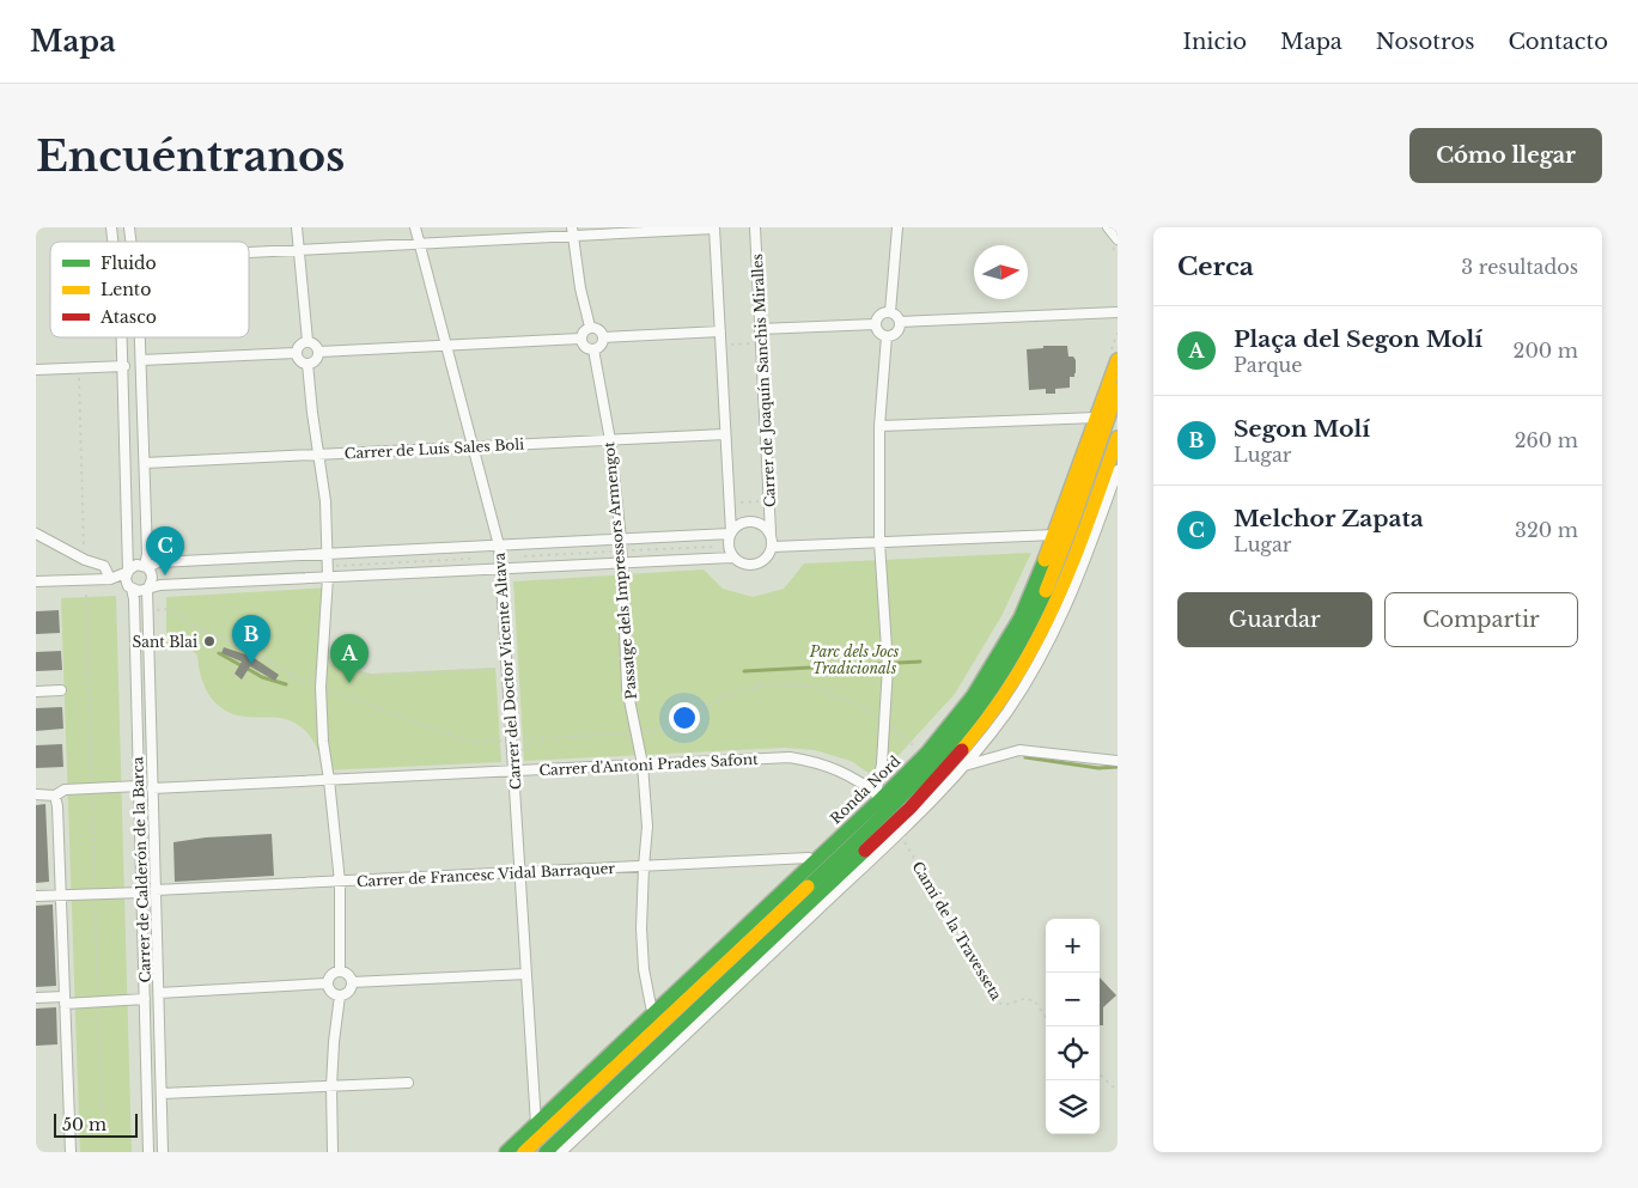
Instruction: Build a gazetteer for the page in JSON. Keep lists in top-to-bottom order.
{
  "streets": {
    "main road": ["Ronda Nord"],
    "street": [
      "Carrer de Joaquín Sanchis Miralles",
      "Carrer de Luís Sales Boli",
      "Passatge dels Impressors Armengot",
      "Carrer del Doctor Vicente Altava",
      "Carrer d'Antoni Prades Safont",
      "Carrer de Calderón de la Barca",
      "Carrer de Francesc Vidal Barraquer"
    ],
    "path": ["Camí de la Travesseta"]
  },
  "crossings": [
    ["Carrer de Luís Sales Boli", "Passatge dels Impressors Armengot"],
    ["Carrer de Luís Sales Boli", "Carrer del Doctor Vicente Altava"],
    ["Passatge dels Impressors Armengot", "Carrer d'Antoni Prades Safont"],
    ["Passatge dels Impressors Armengot", "Carrer de Francesc Vidal Barraquer"],
    ["Carrer del Doctor Vicente Altava", "Carrer d'Antoni Prades Safont"],
    ["Carrer del Doctor Vicente Altava", "Ronda Nord"],
    ["Carrer del Doctor Vicente Altava", "Carrer de Francesc Vidal Barraquer"],
    ["Carrer d'Antoni Prades Safont", "Ronda Nord"],
    ["Carrer d'Antoni Prades Safont", "Carrer de Calderón de la Barca"],
    ["Ronda Nord", "Carrer de Francesc Vidal Barraquer"],
    ["Carrer de Calderón de la Barca", "Carrer de Francesc Vidal Barraquer"]
  ],
  "parks": ["Parc dels Jocs Tradicionals"],
  "places": ["Sant Blai"],
  "legend": ["Fluido", "Lento", "Atasco"],
  "scale_bar": "50 m",
  "north": "right",
  "page": {
    "header": "Mapa",
    "nav": [
      "Inicio",
      "Mapa",
      "Nosotros",
      "Contacto"
    ],
    "buttons": [
      "Cómo llegar",
      ["Guardar", "Compartir"]
    ],
    "title": "Encuéntranos",
    "heading": ["Cerca", "3 resultados"],
    "list": [
      {
        "mark": "A",
        "name": "Plaça del Segon Molí",
        "note": "Parque",
        "value": "200 m"
      },
      {
        "mark": "B",
        "name": "Segon Molí",
        "note": "Lugar",
        "value": "260 m"
      },
      {
        "mark": "C",
        "name": "Melchor Zapata",
        "note": "Lugar",
        "value": "320 m"
      }
    ],
    "pins": ["C", "B", "A"],
    "map_buttons": ["+", "−"],
    "scale": "50 m"
  }
}
